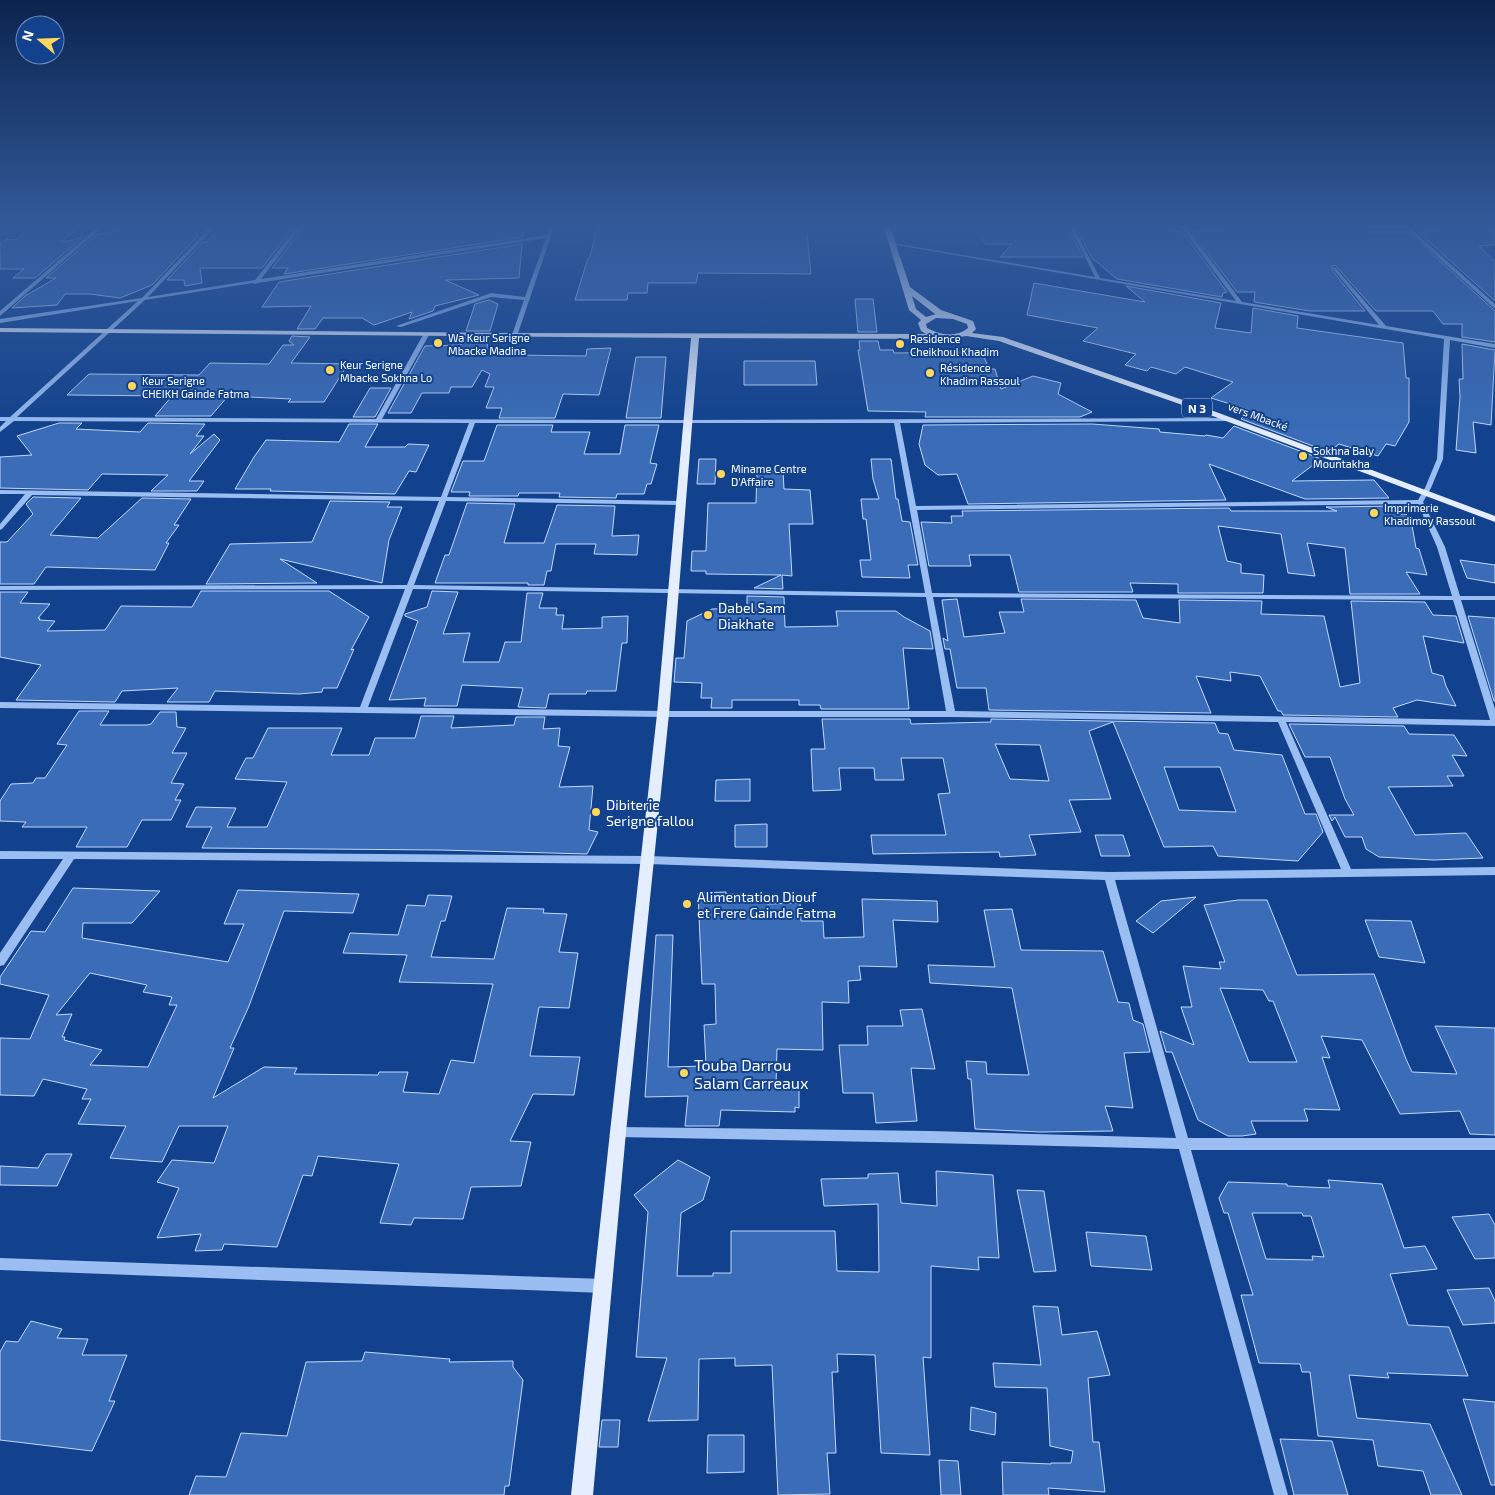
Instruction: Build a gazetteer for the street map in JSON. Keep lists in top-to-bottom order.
{
  "streets": {
    "main road": ["N 3", "vers Mbacké"]
  },
  "places": [
    "Wa Keur Serigne Mbacke Madina",
    "Residence Cheikhoul Khadim",
    "Keur Serigne Mbacke Sokhna Lo",
    "Résidence Khadim Rassoul",
    "Keur Serigne CHEIKH Gainde Fatma",
    "Sokhna Baly Mountakha",
    "Miname Centre D'Affaire",
    "Imprimerie Khadimoy Rassoul",
    "Dabel Sam Diakhate",
    "Dibiterie Serigne fallou",
    "Alimentation Diouf et Frere Gainde Fatma",
    "Touba Darrou Salam Carreaux"
  ],
  "north": "left"
}
